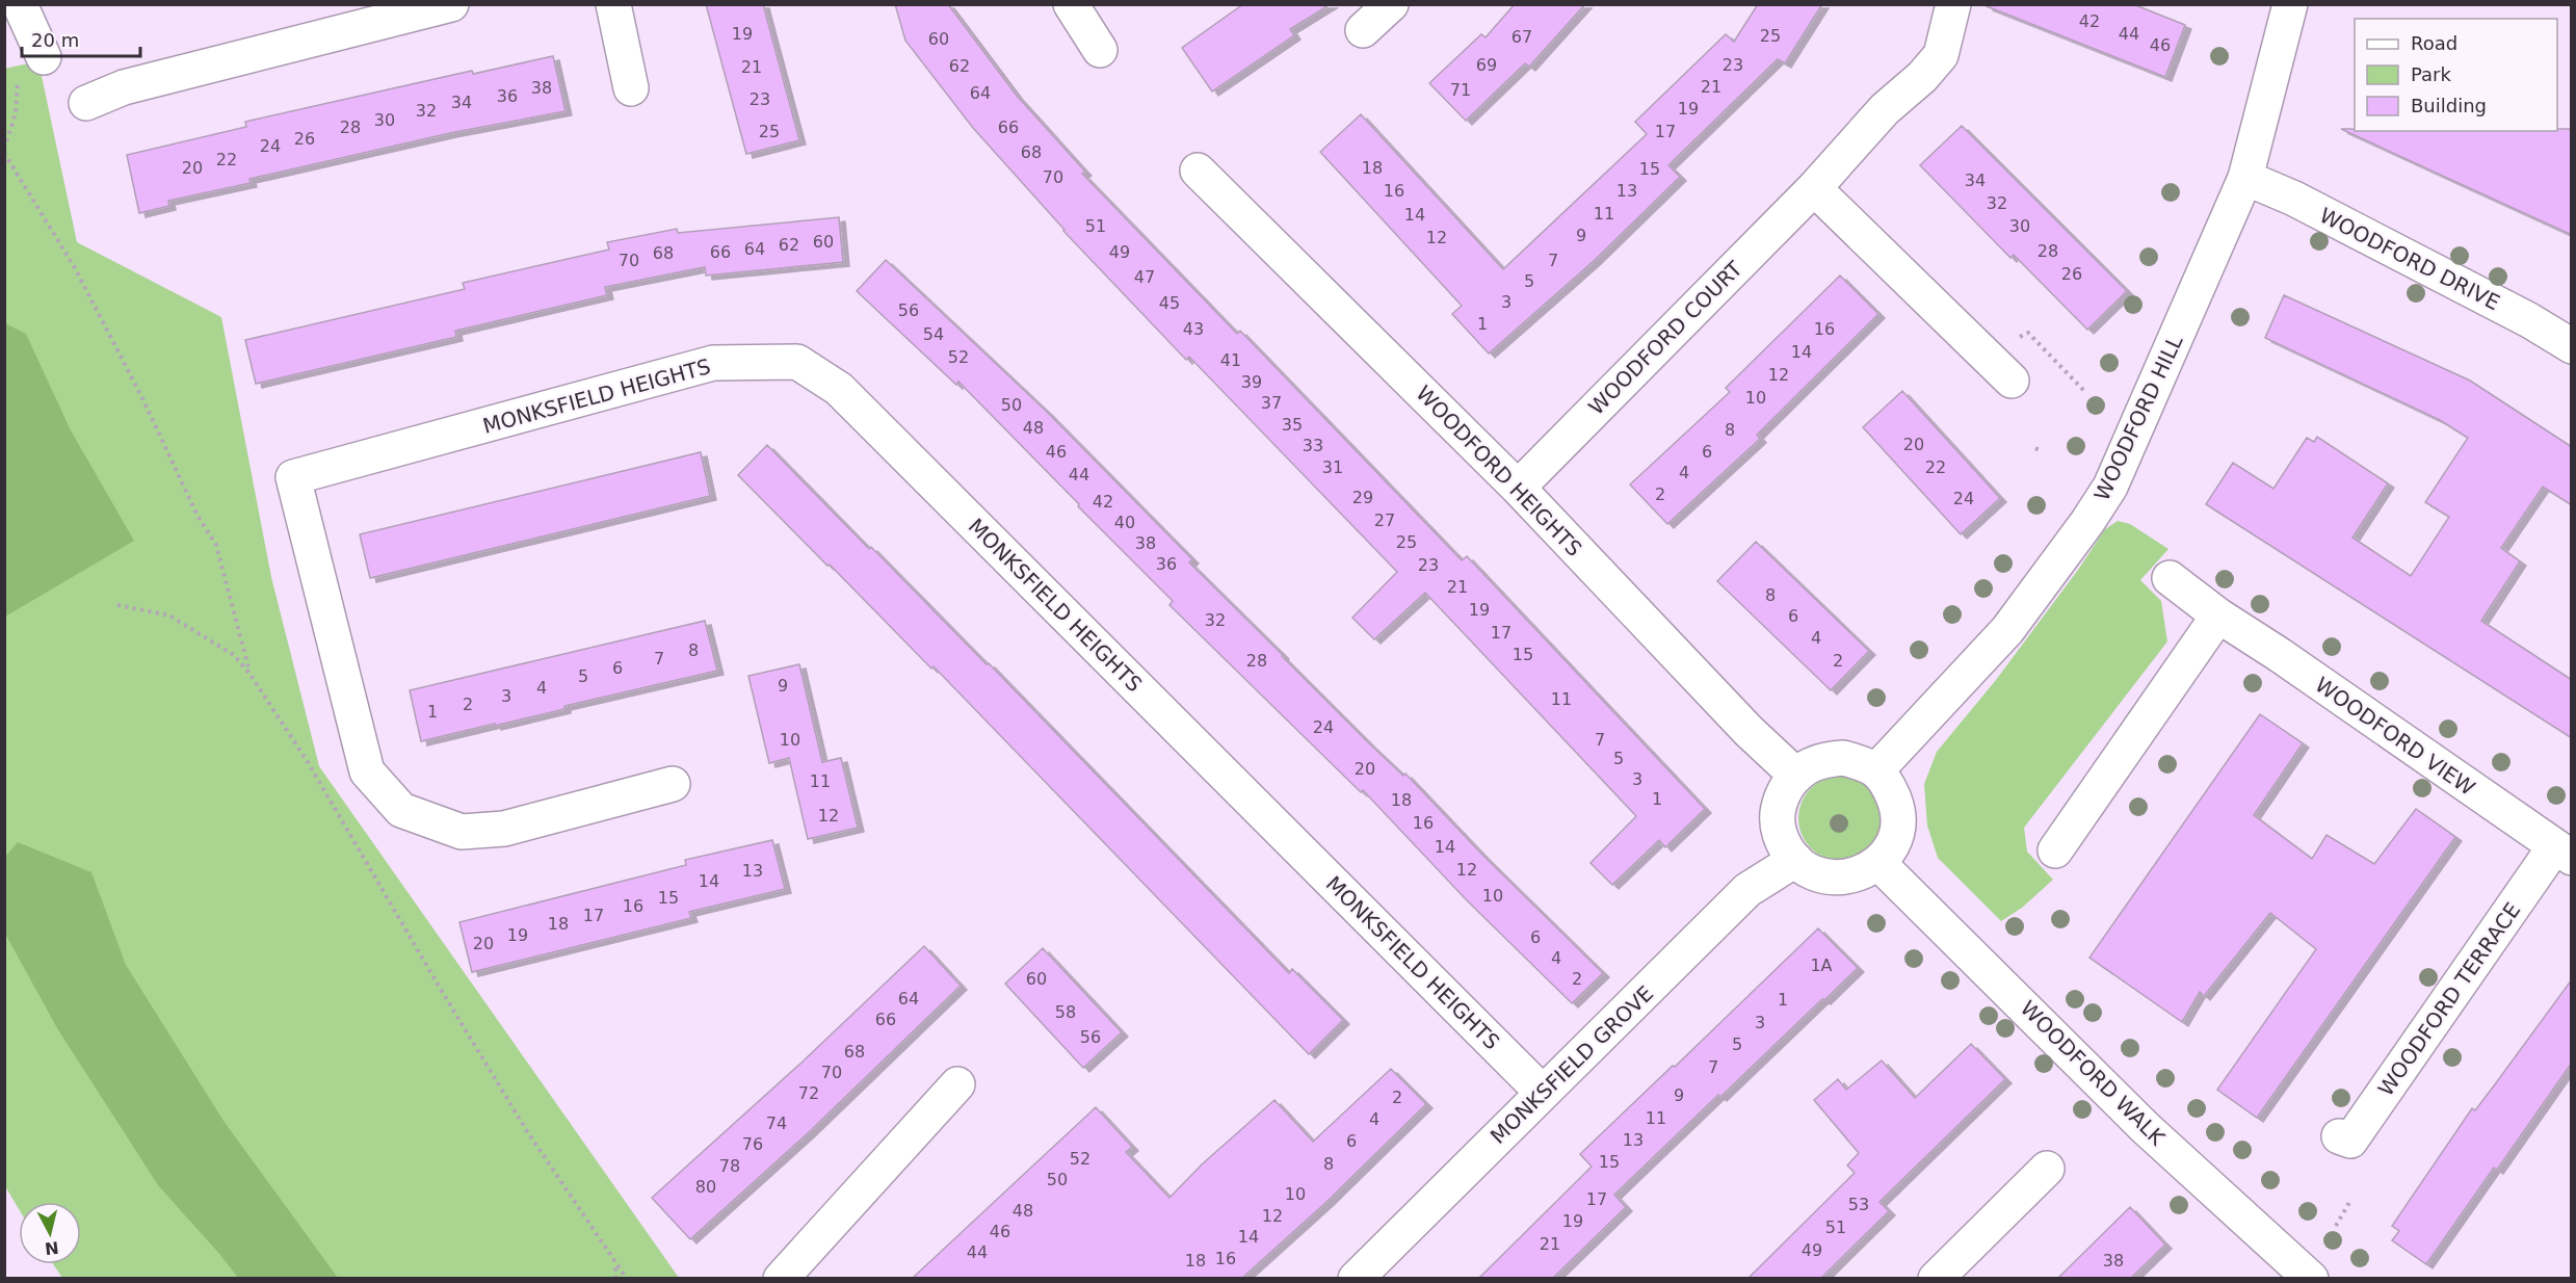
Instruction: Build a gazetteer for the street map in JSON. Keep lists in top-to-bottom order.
{
  "streets": {
    "street": [
      "WOODFORD DRIVE",
      "WOODFORD COURT",
      "MONKSFIELD HEIGHTS",
      "WOODFORD HILL",
      "WOODFORD HEIGHTS",
      "WOODFORD VIEW",
      "WOODFORD TERRACE",
      "MONKSFIELD GROVE",
      "WOODFORD WALK"
    ]
  },
  "crossings": [
    ["WOODFORD DRIVE", "WOODFORD HILL"],
    ["WOODFORD COURT", "WOODFORD HEIGHTS"],
    ["MONKSFIELD HEIGHTS", "MONKSFIELD GROVE"],
    ["WOODFORD HILL", "WOODFORD HEIGHTS"],
    ["WOODFORD HILL", "MONKSFIELD GROVE"],
    ["WOODFORD HILL", "WOODFORD WALK"],
    ["WOODFORD HEIGHTS", "MONKSFIELD GROVE"],
    ["WOODFORD HEIGHTS", "WOODFORD WALK"],
    ["WOODFORD VIEW", "WOODFORD TERRACE"],
    ["MONKSFIELD GROVE", "WOODFORD WALK"]
  ],
  "house_numbers": [
    "42",
    "19",
    "44",
    "25",
    "67",
    "60",
    "46",
    "69",
    "23",
    "62",
    "21",
    "21",
    "38",
    "71",
    "64",
    "36",
    "23",
    "34",
    "19",
    "32",
    "30",
    "28",
    "66",
    "25",
    "17",
    "26",
    "24",
    "68",
    "22",
    "20",
    "18",
    "15",
    "70",
    "34",
    "16",
    "13",
    "32",
    "11",
    "14",
    "51",
    "30",
    "9",
    "12",
    "60",
    "62",
    "64",
    "28",
    "66",
    "49",
    "68",
    "70",
    "7",
    "26",
    "47",
    "5",
    "3",
    "45",
    "56",
    "1",
    "43",
    "16",
    "54",
    "14",
    "52",
    "41",
    "12",
    "39",
    "10",
    "37",
    "50",
    "35",
    "48",
    "8",
    "20",
    "33",
    "46",
    "6",
    "31",
    "22",
    "4",
    "44",
    "2",
    "29",
    "24",
    "42",
    "27",
    "40",
    "25",
    "38",
    "36",
    "23",
    "21",
    "8",
    "19",
    "6",
    "32",
    "17",
    "4",
    "8",
    "15",
    "7",
    "28",
    "2",
    "6",
    "5",
    "9",
    "4",
    "3",
    "11",
    "2",
    "1",
    "24",
    "10",
    "7",
    "5",
    "20",
    "3",
    "11",
    "1",
    "18",
    "12",
    "16",
    "14",
    "12",
    "13",
    "14",
    "10",
    "15",
    "16",
    "17",
    "18",
    "19",
    "6",
    "20",
    "4",
    "1A",
    "60",
    "2",
    "64",
    "1",
    "58",
    "66",
    "3",
    "56",
    "5",
    "68",
    "7",
    "70",
    "72",
    "9",
    "2",
    "11",
    "4",
    "74",
    "13",
    "6",
    "76",
    "52",
    "15",
    "8",
    "78",
    "50",
    "80",
    "10",
    "17",
    "53",
    "48",
    "12",
    "19",
    "51",
    "46",
    "14",
    "21",
    "49",
    "44",
    "16",
    "18",
    "38"
  ],
  "legend": ["Road", "Park", "Building"],
  "scale_bar": "20 m",
  "north": "bottom"
}
